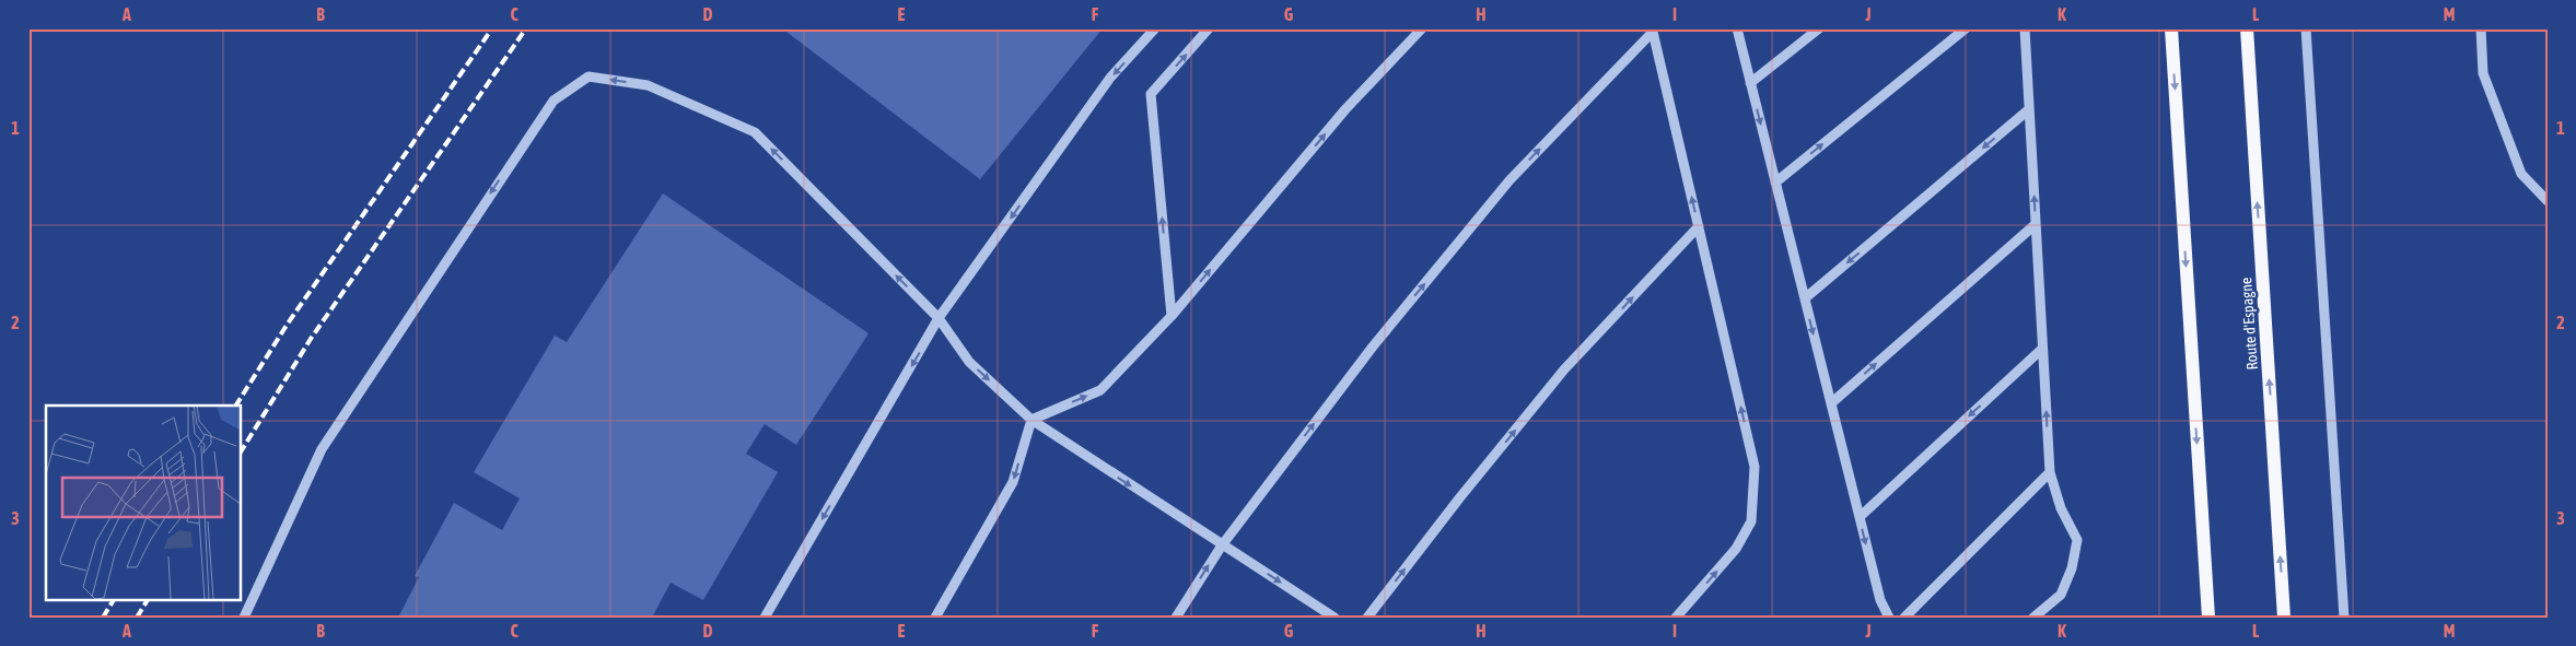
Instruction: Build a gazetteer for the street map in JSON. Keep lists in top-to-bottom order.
{
  "streets": {
    "main road": ["Route d'Espagne"]
  },
  "grid": {
    "columns": [
      "A",
      "B",
      "C",
      "D",
      "E",
      "F",
      "G",
      "H",
      "I",
      "J",
      "K",
      "L",
      "M"
    ],
    "rows": ["1", "2", "3"]
  }
}
